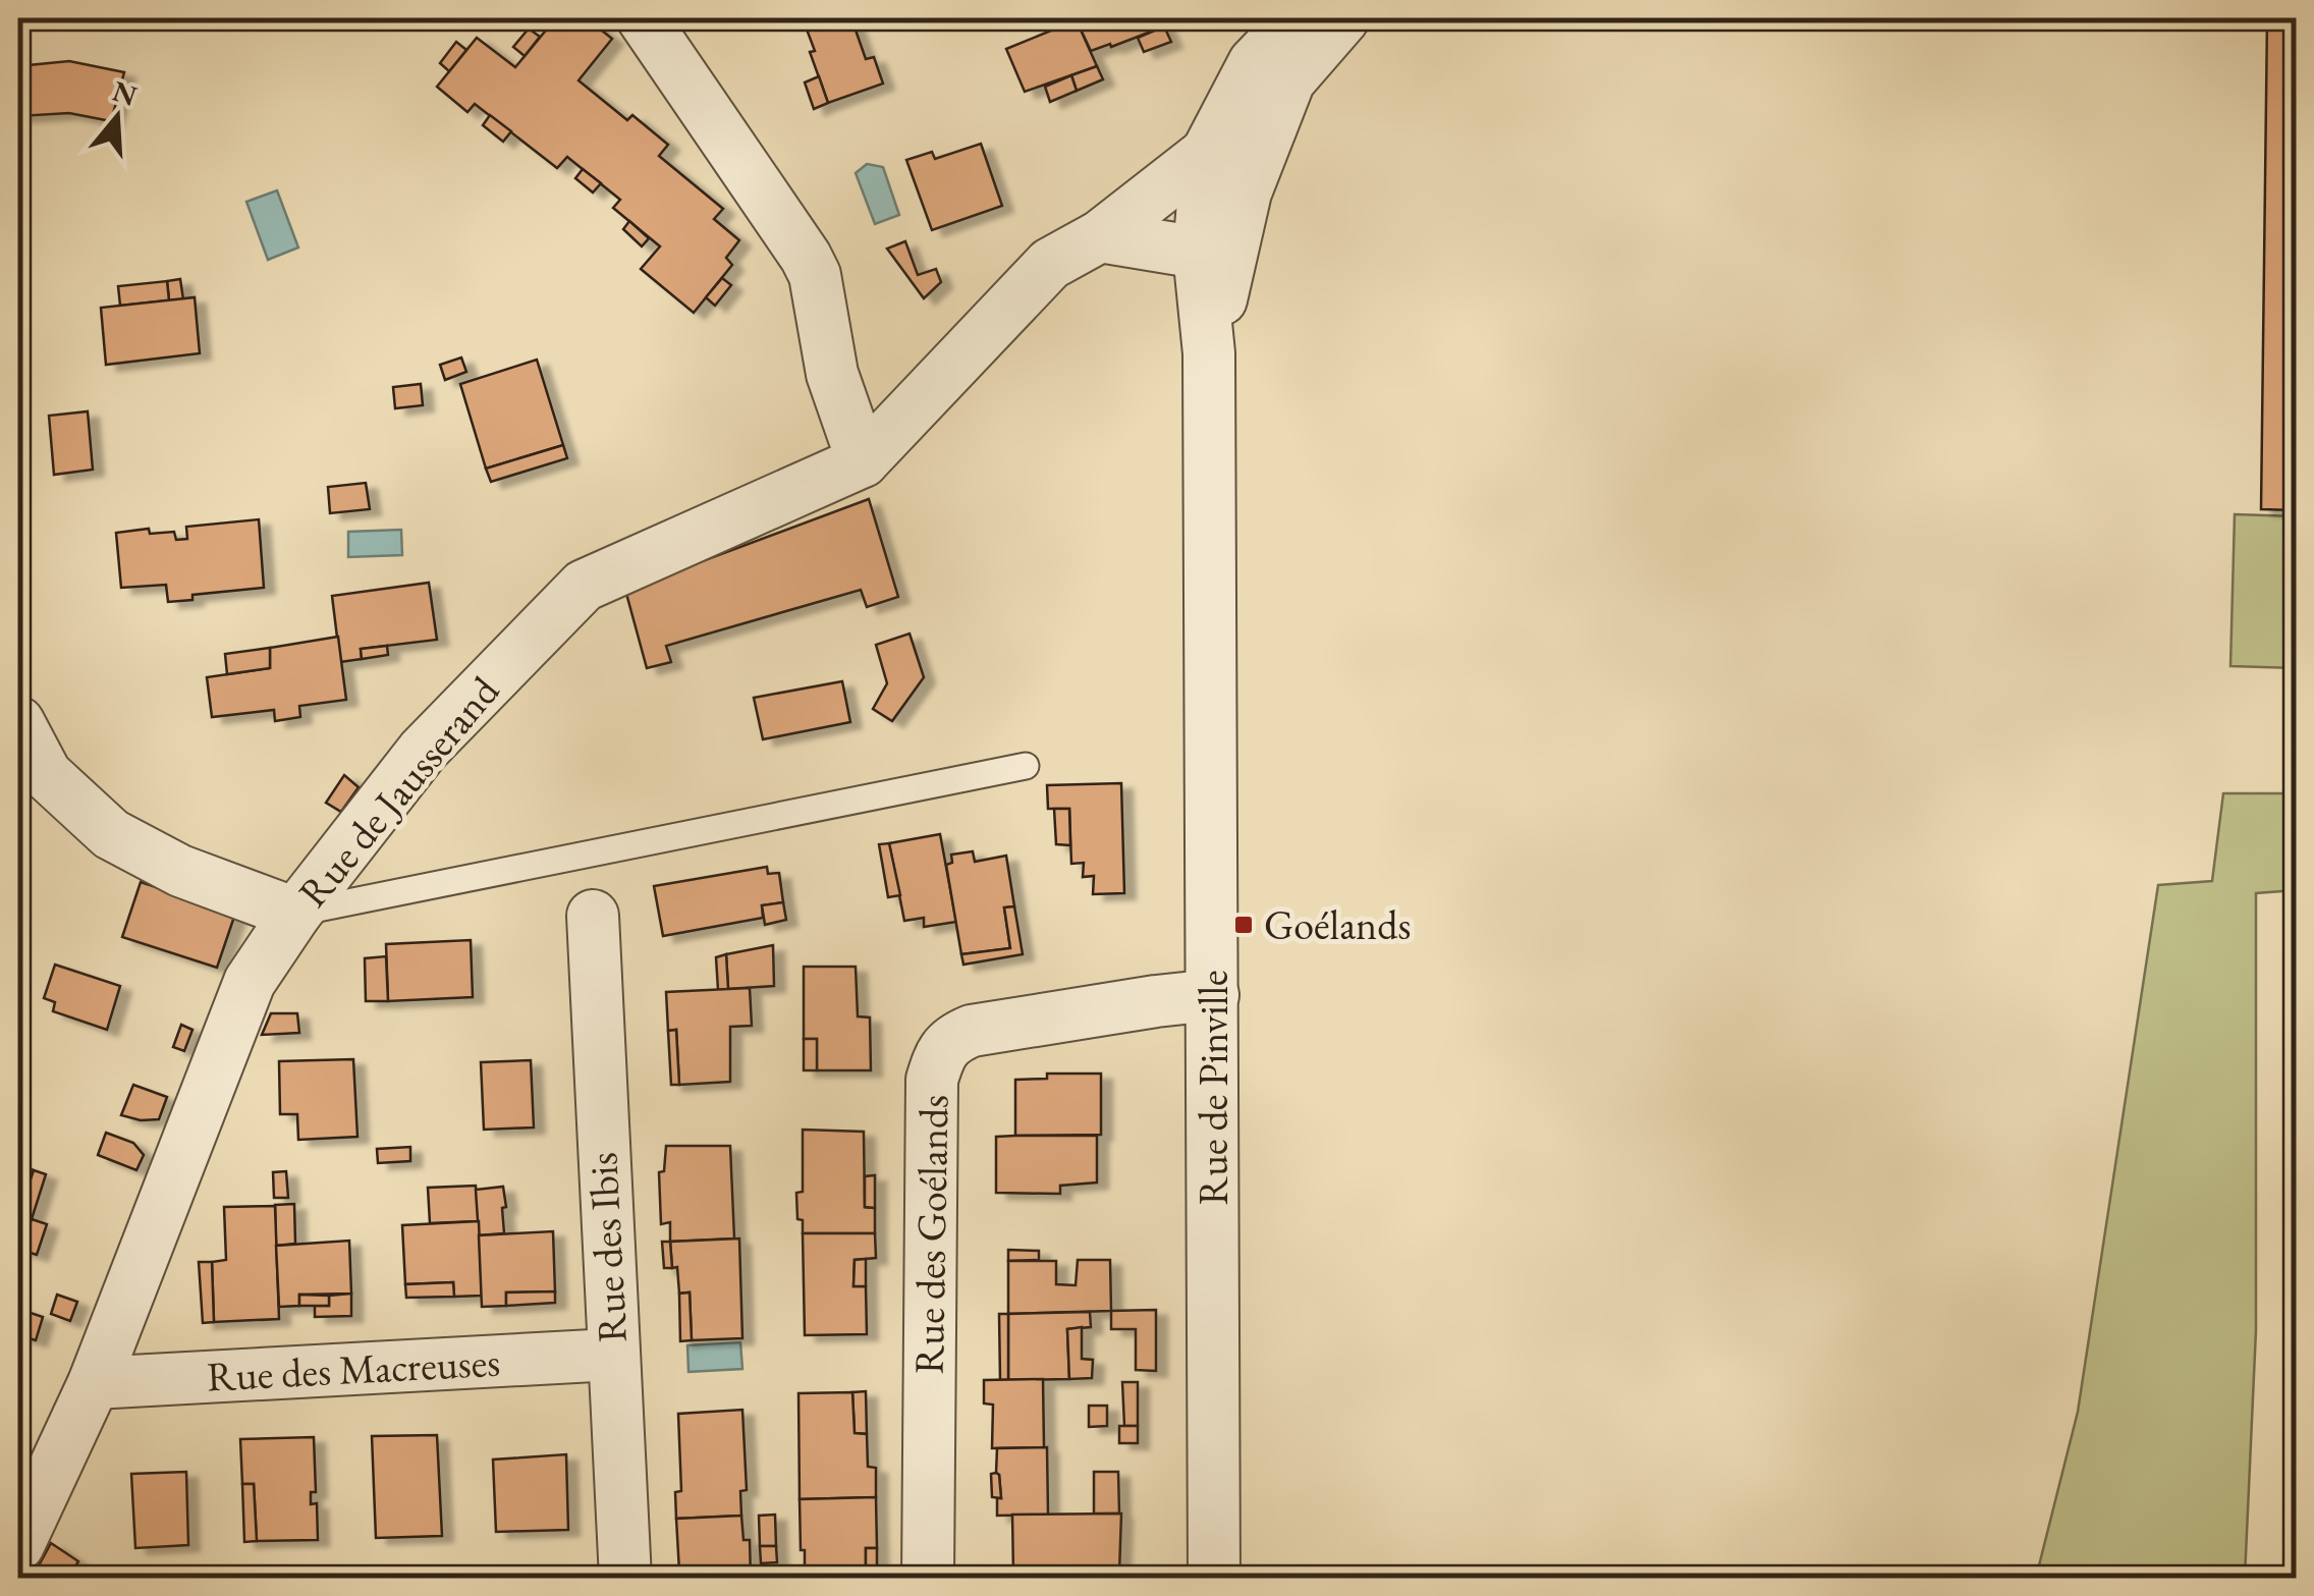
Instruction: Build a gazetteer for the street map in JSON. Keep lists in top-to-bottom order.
{
  "streets": {
    "street": [
      "Rue de Jausserand",
      "Rue de Pinville",
      "Rue des Goélands",
      "Rue des Ibis",
      "Rue des Macreuses"
    ]
  },
  "crossings": [
    ["Rue de Jausserand", "Rue de Pinville"],
    ["Rue de Jausserand", "Rue des Macreuses"],
    ["Rue de Pinville", "Rue des Goélands"],
    ["Rue des Ibis", "Rue des Macreuses"]
  ],
  "places": {
    "transit": ["Goélands"]
  },
  "north": "top"
}
